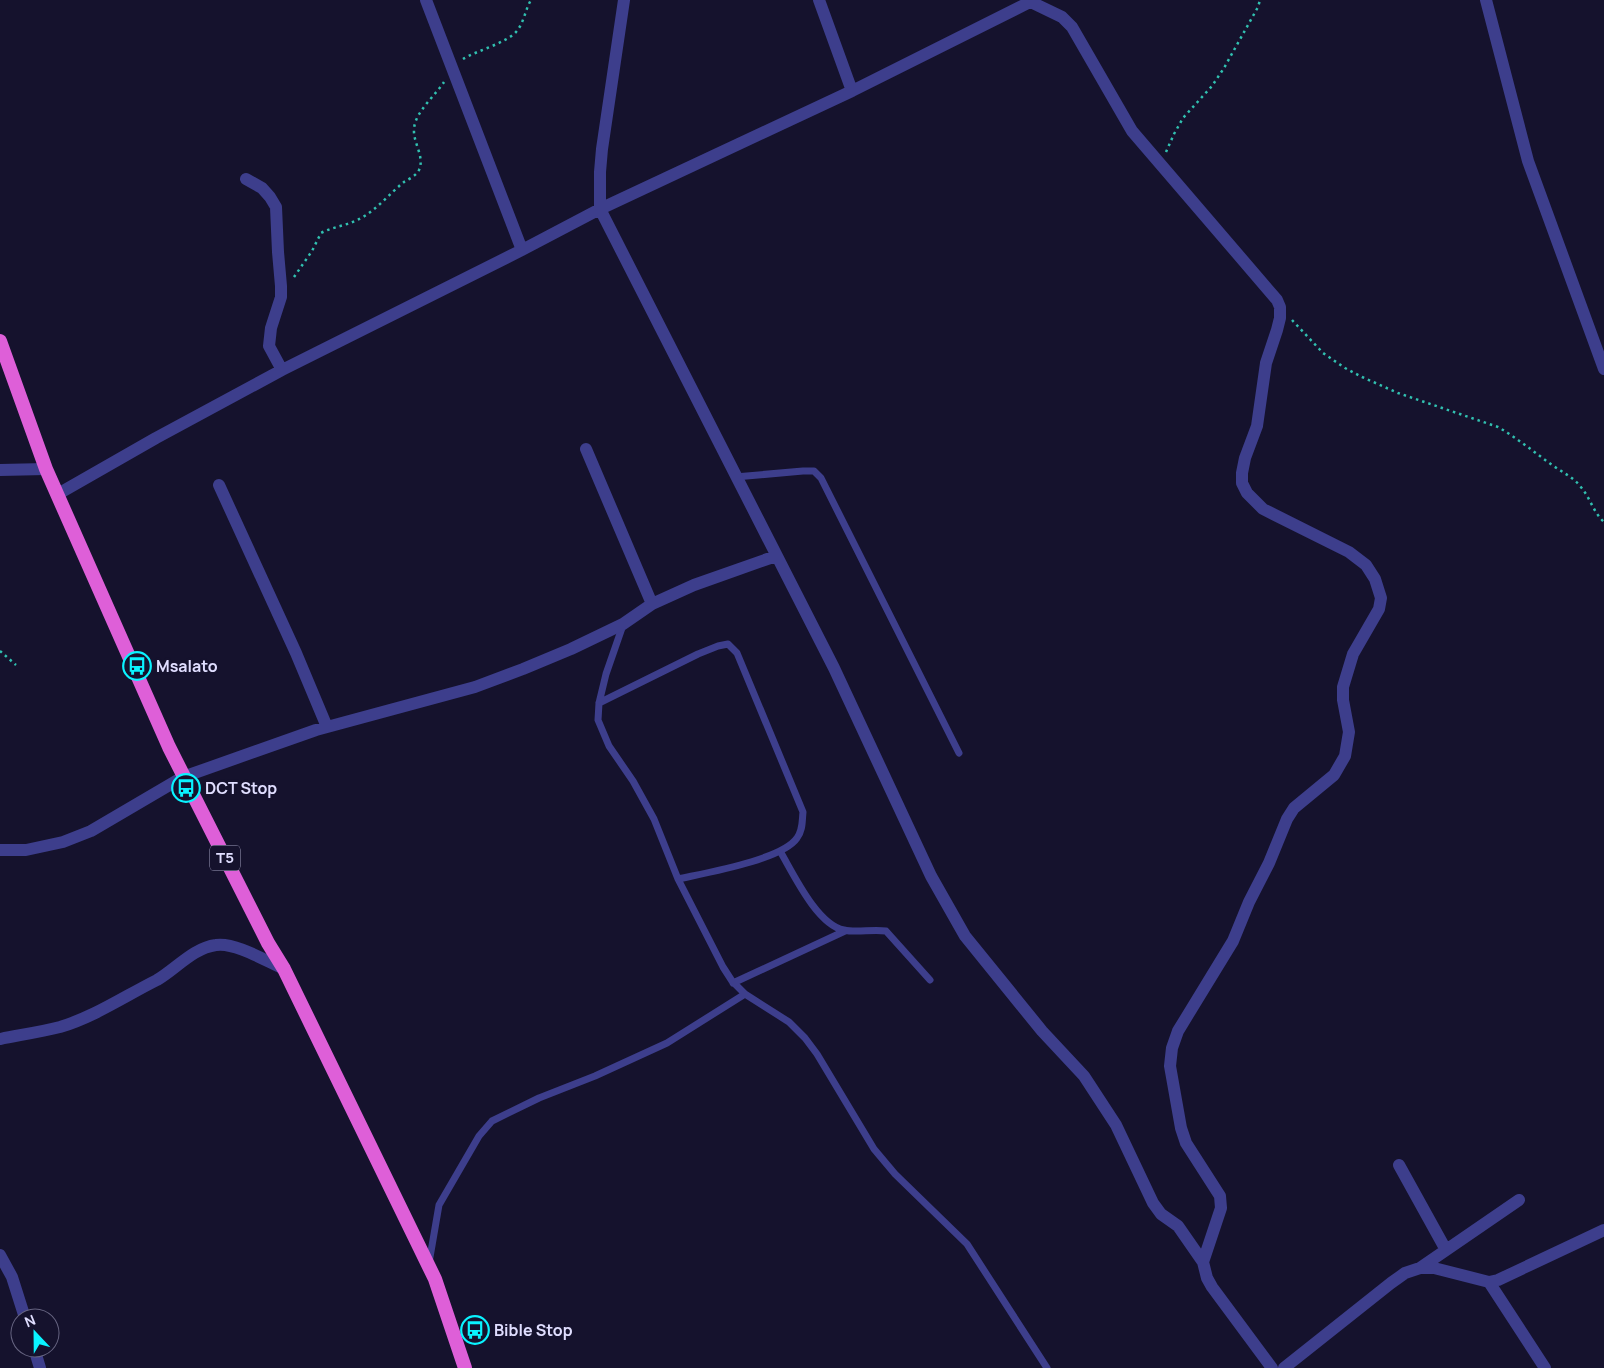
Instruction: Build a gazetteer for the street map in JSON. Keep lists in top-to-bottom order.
{
  "streets": {
    "highway": ["T5"]
  },
  "places": {
    "bus stop": ["Msalato", "DCT Stop", "Bible Stop"]
  },
  "north": "top"
}
